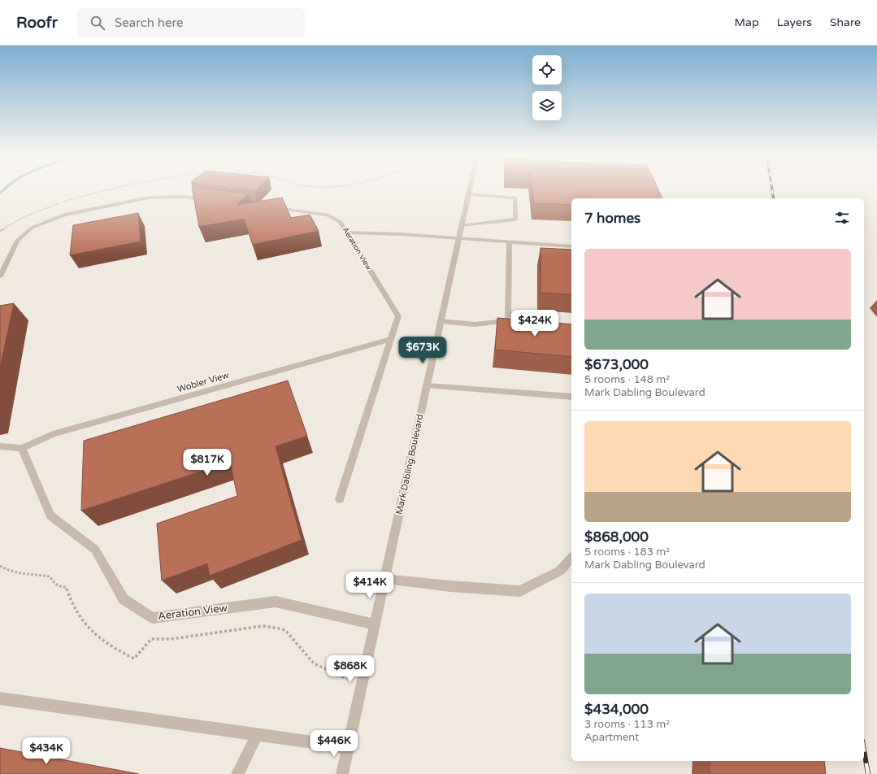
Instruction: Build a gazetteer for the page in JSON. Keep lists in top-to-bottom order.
{
  "streets": {
    "street": ["Aeration View", "Wobler View", "Mark Dabling Boulevard"]
  },
  "crossings": [
    ["Aeration View", "Wobler View"],
    ["Aeration View", "Mark Dabling Boulevard"]
  ],
  "page": {
    "header": "Roofr",
    "search": "Search here",
    "nav": ["Map", "Layers", "Share"],
    "heading": "7 homes",
    "list": [
      {
        "name": "$673,000",
        "note": "5 rooms · 148 m² · Mark Dabling Boulevard"
      },
      {
        "name": "$868,000",
        "note": "5 rooms · 183 m² · Mark Dabling Boulevard"
      },
      {
        "name": "$434,000",
        "note": "3 rooms · 113 m² · Apartment"
      }
    ],
    "price": [
      "$424K",
      "$673K",
      "$817K",
      "$414K",
      "$868K",
      "$446K",
      "$434K"
    ]
  }
}
